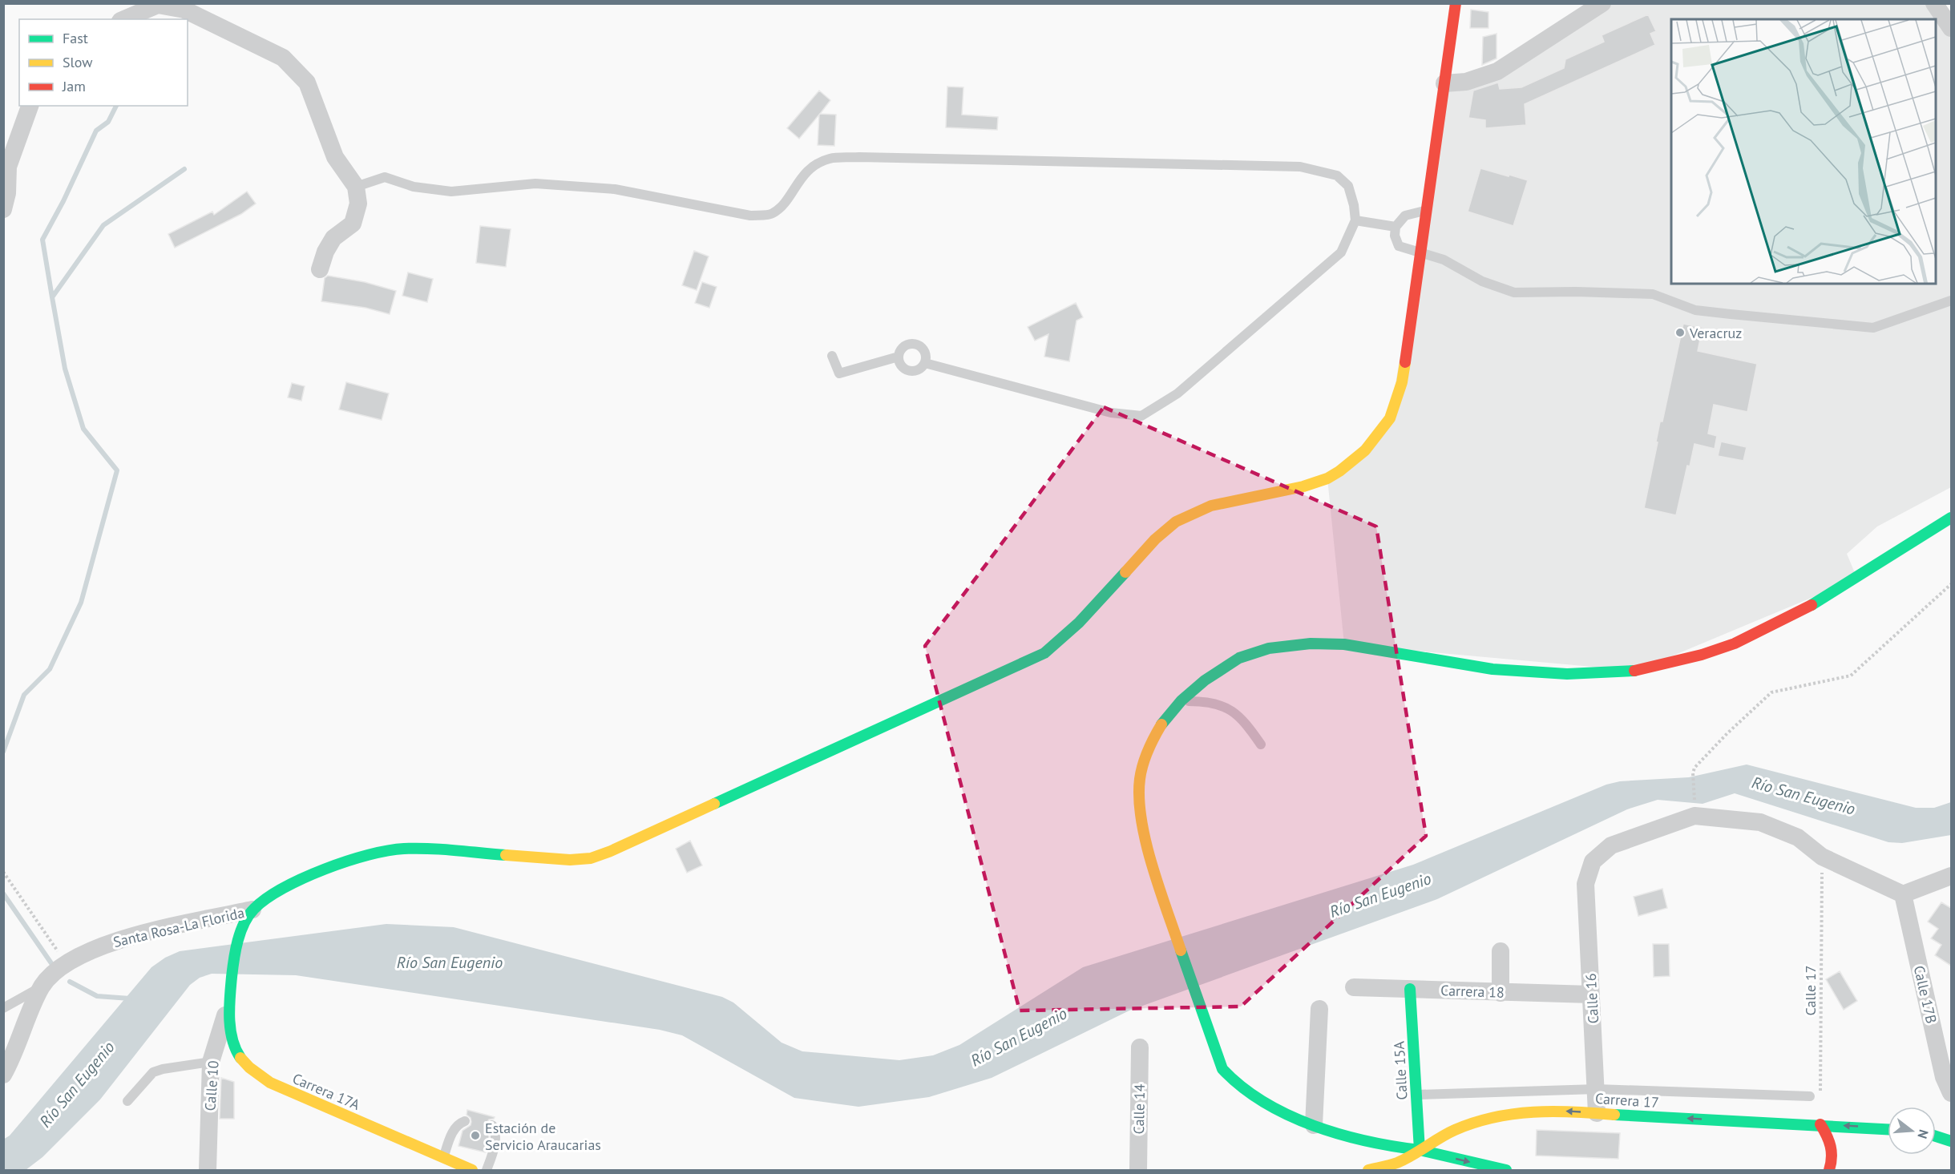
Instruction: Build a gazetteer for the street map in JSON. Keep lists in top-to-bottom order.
{
  "streets": {
    "main road": ["Calle 15A", "Carrera 17A", "Carrera 17"],
    "street": [
      "Santa Rosa-La Florida",
      "Carrera 18",
      "Calle 17B",
      "Calle 16",
      "Calle 10",
      "Calle 14"
    ],
    "path": ["Calle 17"]
  },
  "crossings": [
    ["Santa Rosa-La Florida", "Carrera 17A"],
    ["Calle 17", "Calle 16"],
    ["Carrera 18", "Calle 16"],
    ["Carrera 18", "Calle 15A"],
    ["Calle 16", "Carrera 17"],
    ["Calle 15A", "Carrera 17"],
    ["Calle 10", "Carrera 17A"]
  ],
  "one_way": ["Carrera 17"],
  "water": ["Río San Eugenio"],
  "places": ["Veracruz", "Estación de Servicio Araucarias"],
  "legend": ["Fast", "Slow", "Jam"],
  "north": "right"
}
